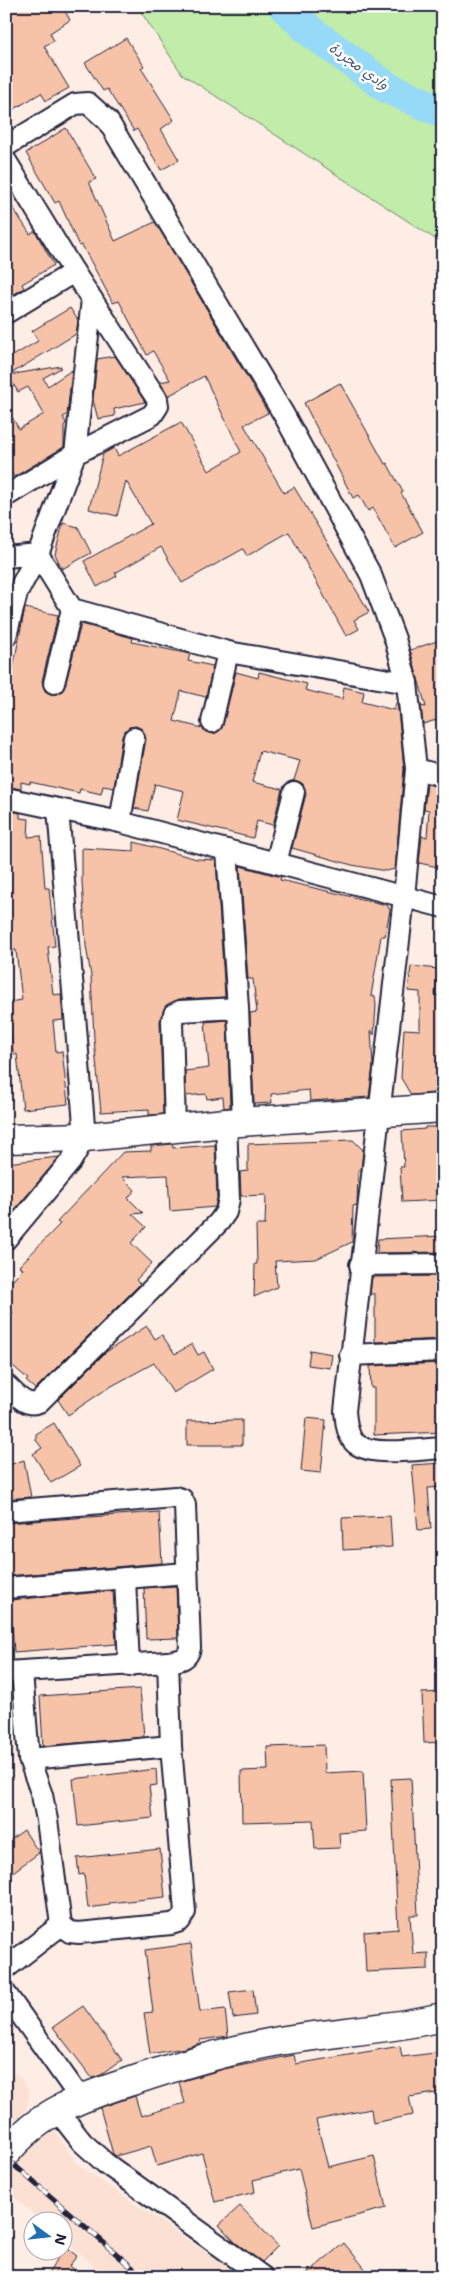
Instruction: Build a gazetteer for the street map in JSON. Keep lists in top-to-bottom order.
{
  "water": ["وادي مجردة"],
  "north": "right"
}
